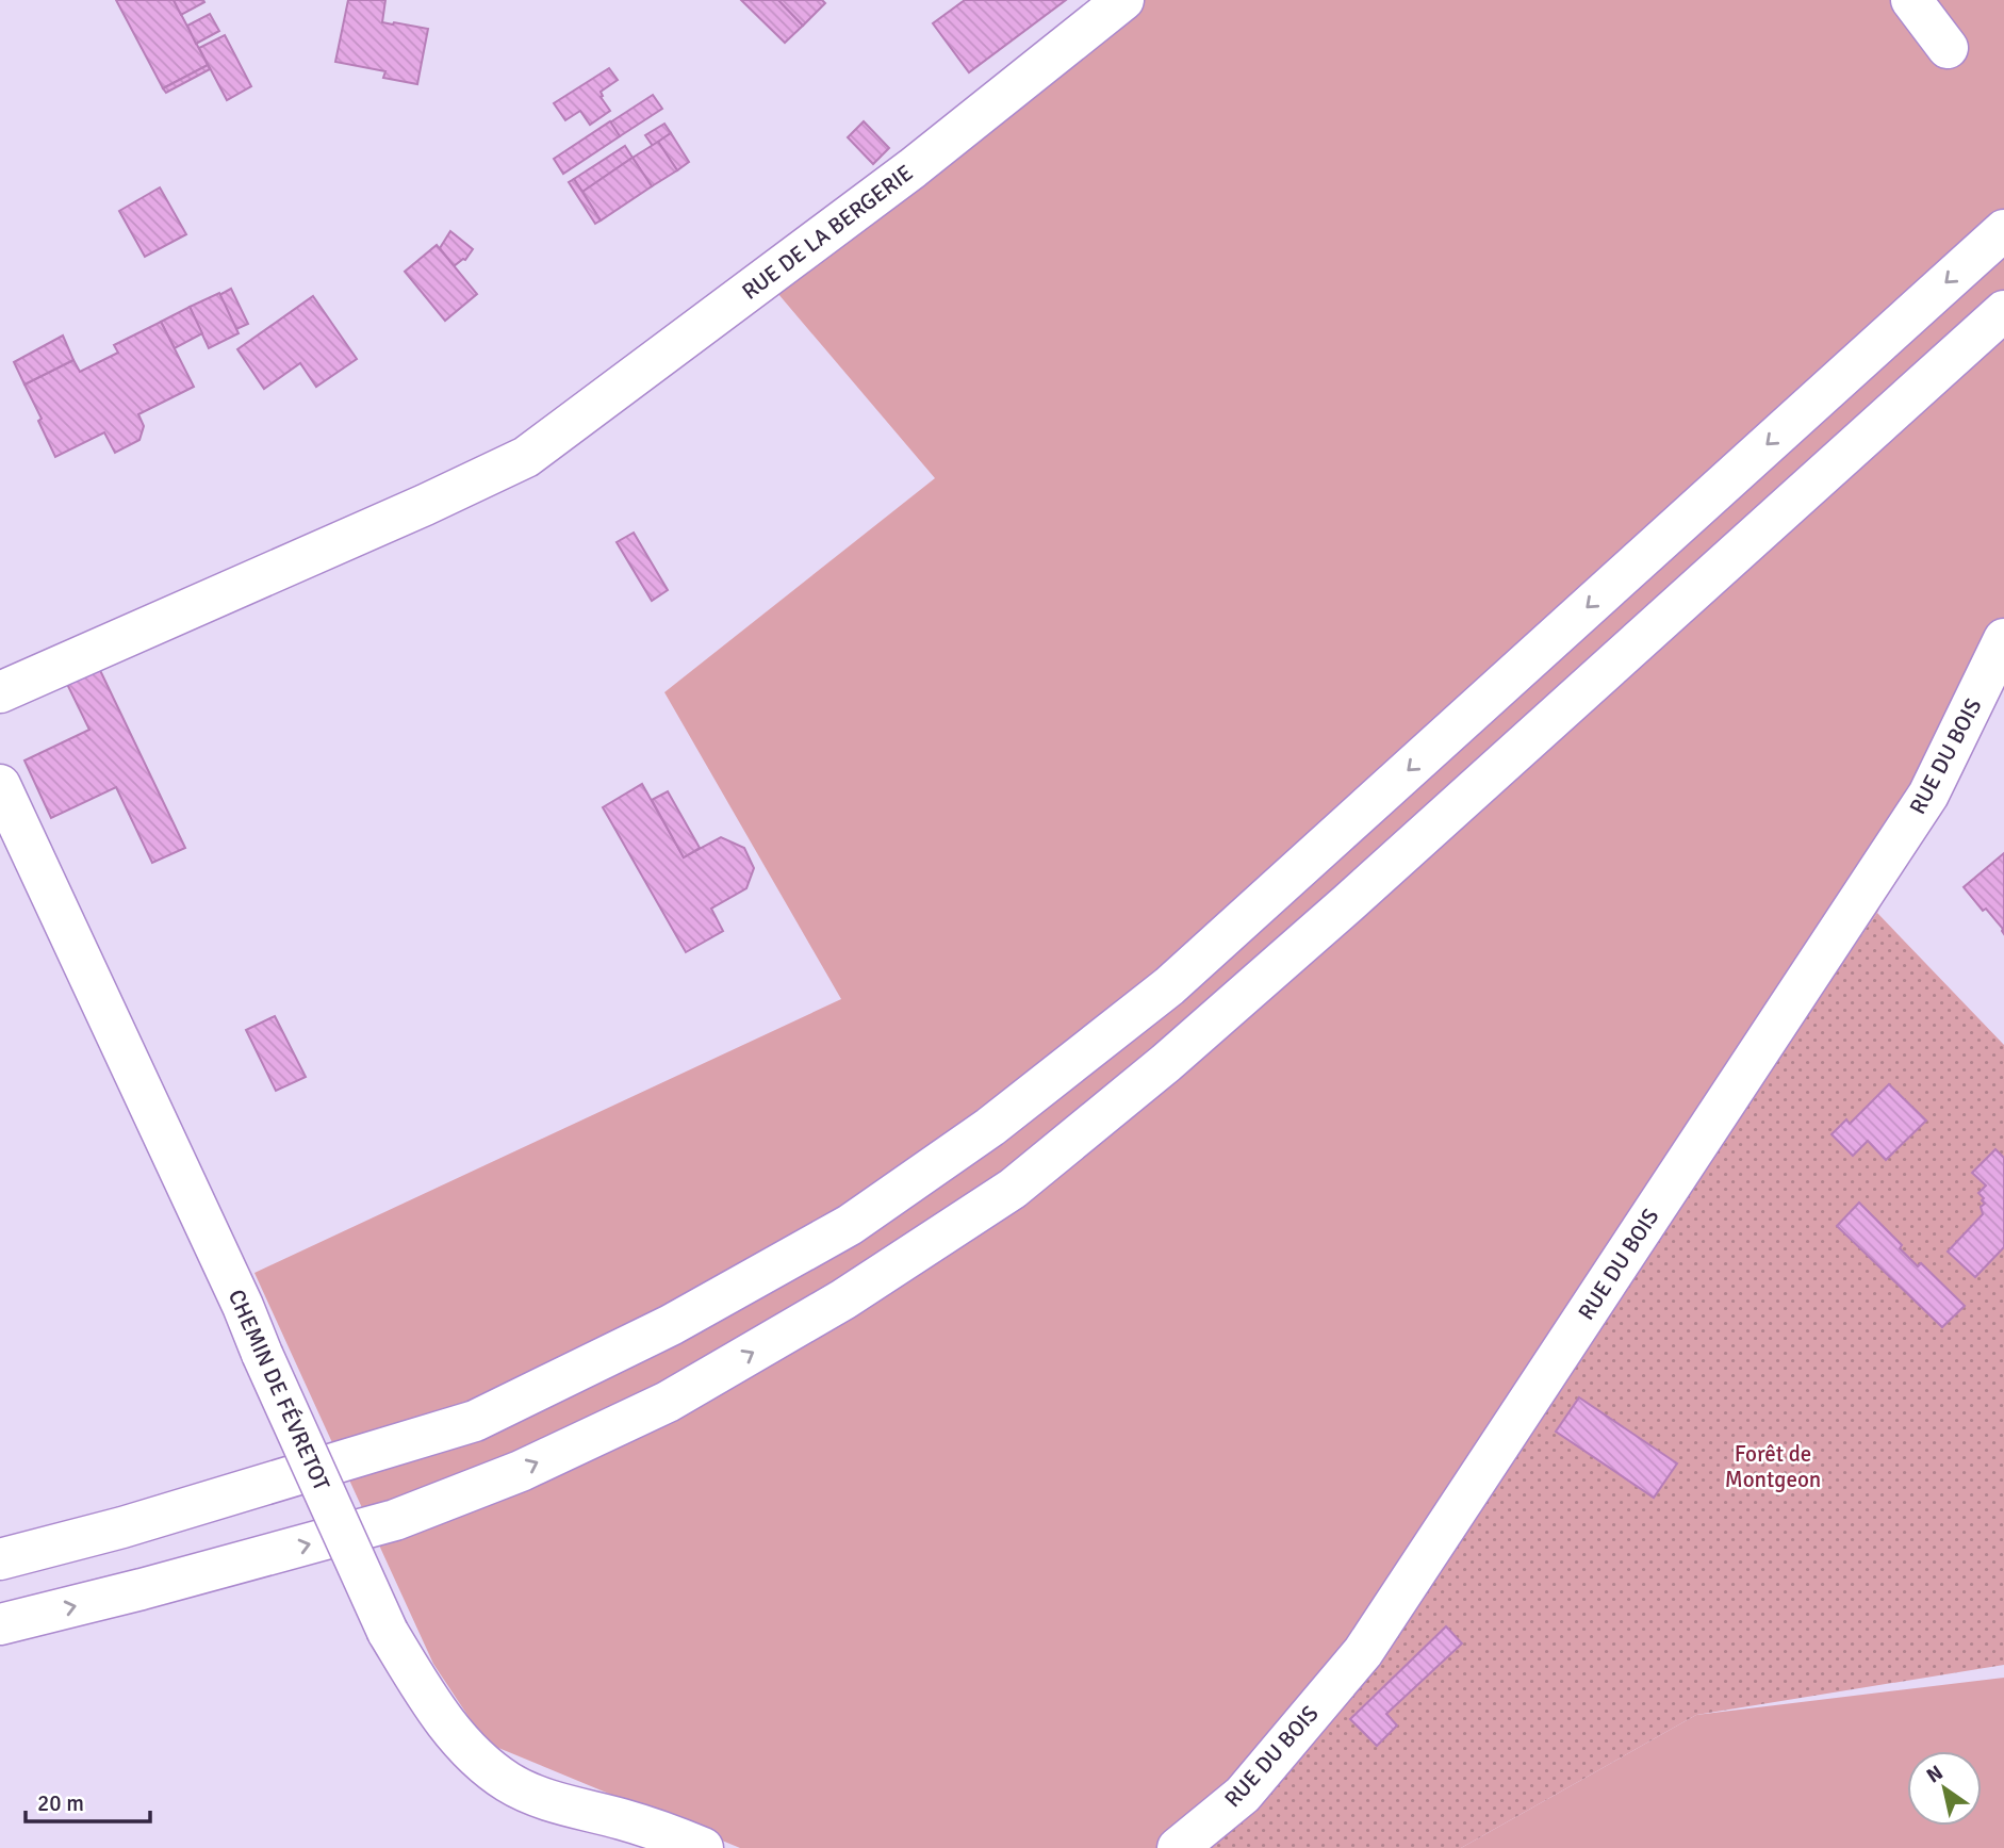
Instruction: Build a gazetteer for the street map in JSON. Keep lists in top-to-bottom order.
{
  "streets": {
    "main road": ["RUE DE LA BERGERIE", "RUE DU BOIS", "CHEMIN DE FÉVRETOT"]
  },
  "parks": ["Forêt de Montgeon"],
  "scale_bar": "20 m",
  "north": "top left"
}
